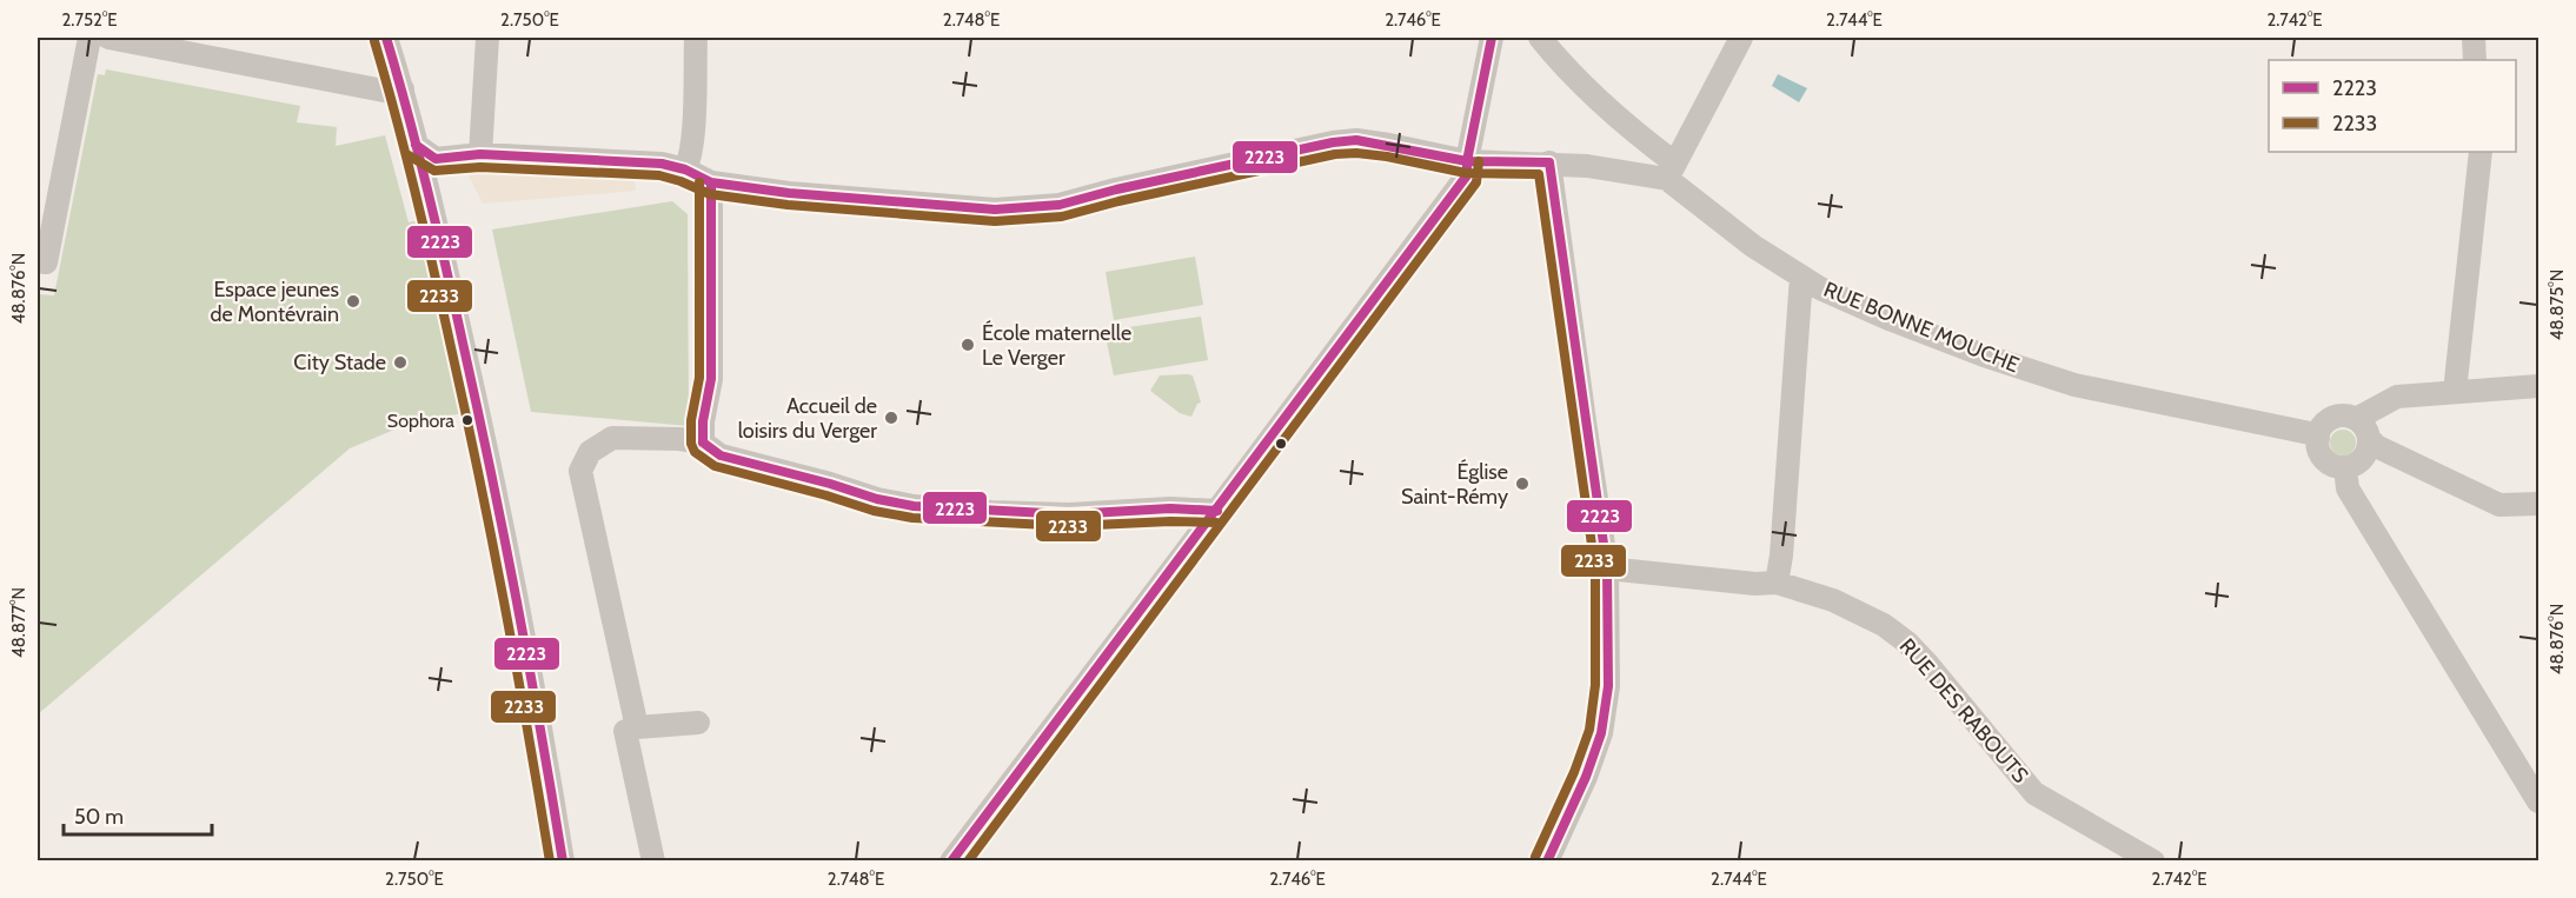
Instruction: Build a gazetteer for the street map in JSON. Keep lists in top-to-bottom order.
{
  "streets": {
    "street": ["RUE BONNE MOUCHE", "RUE DES RABOUTS"]
  },
  "places": [
    "Espace jeunes de Montévrain",
    "École maternelle Le Verger",
    "City Stade",
    "Accueil de loisirs du Verger",
    "Sophora",
    "Église Saint-Rémy"
  ],
  "lines": ["transit line 2223", "transit line 2233"],
  "legend": ["2223", "2233"],
  "scale_bar": "50 m",
  "coordinates": [
    "2.752°E",
    "2.750°E",
    "2.748°E",
    "2.746°E",
    "2.744°E",
    "2.742°E",
    "48.876°N",
    "48.875°N",
    "48.877°N"
  ]
}
